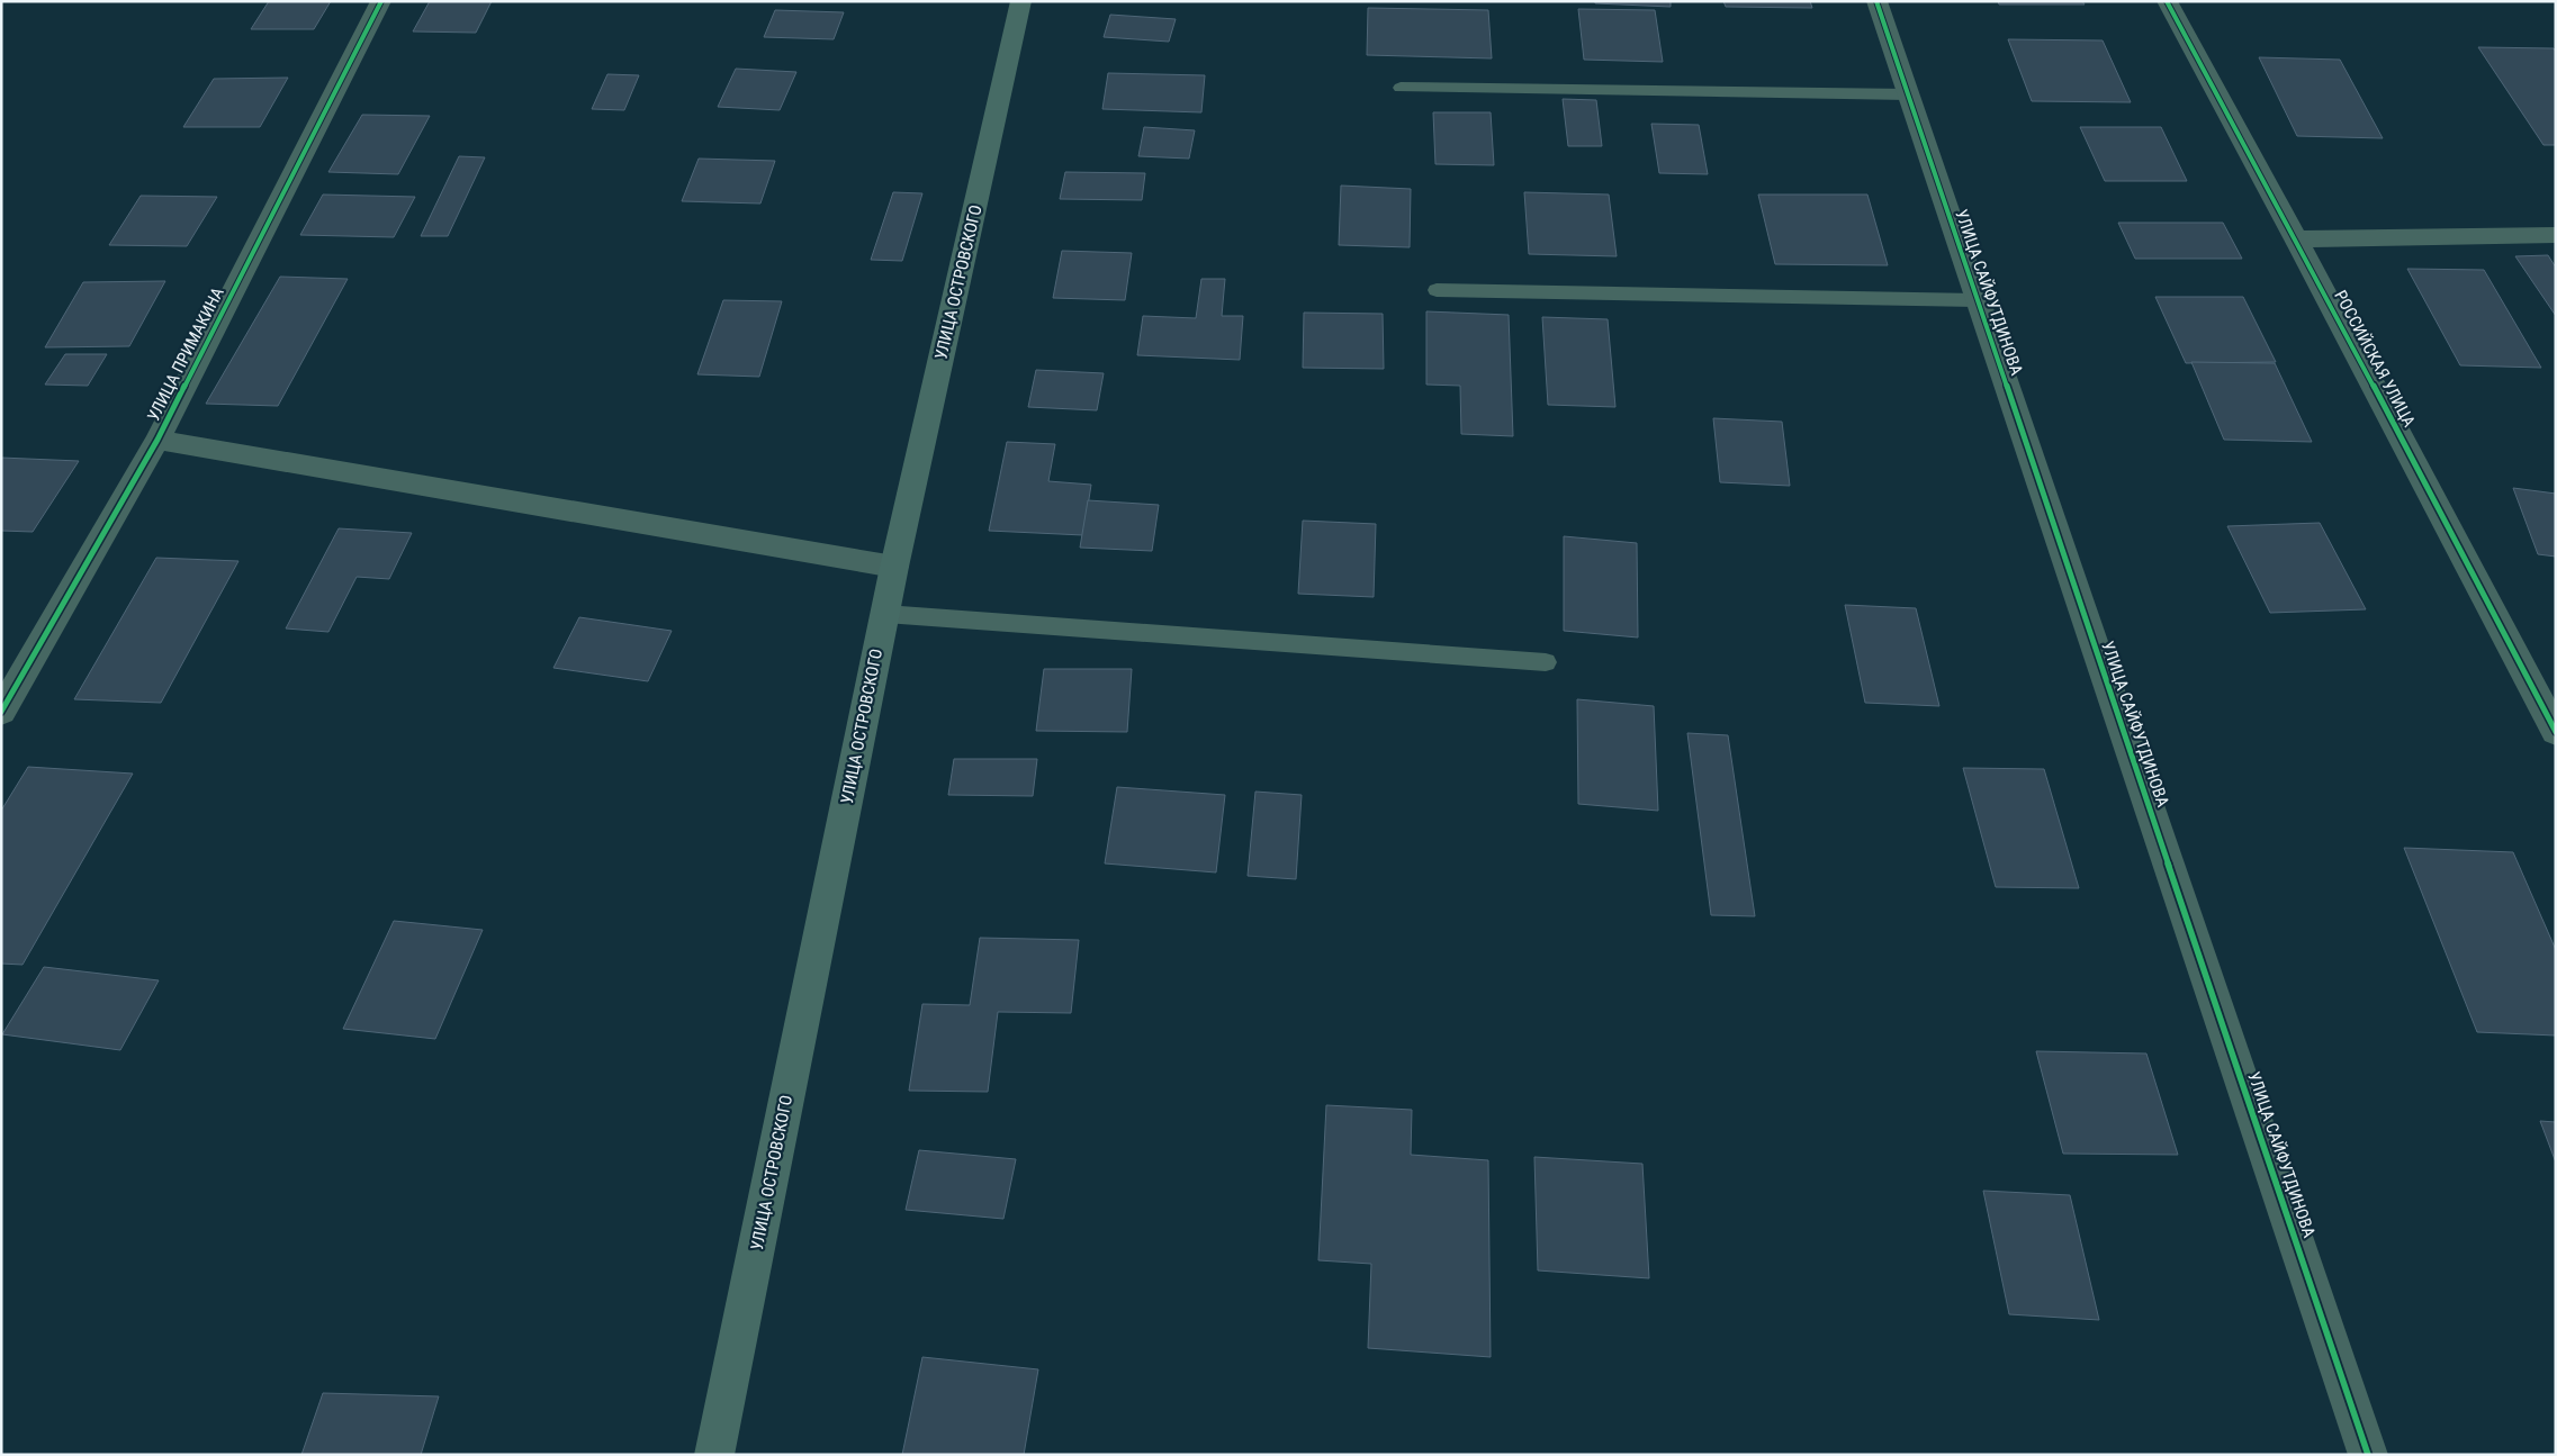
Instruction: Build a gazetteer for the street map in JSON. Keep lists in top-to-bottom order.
{
  "streets": {
    "main road": ["УЛИЦА ОСТРОВСКОГО"],
    "street": ["УЛИЦА САЙФУТДИНОВА", "УЛИЦА ПРИМАКИНА", "РОССИЙСКАЯ УЛИЦА"]
  }
}
